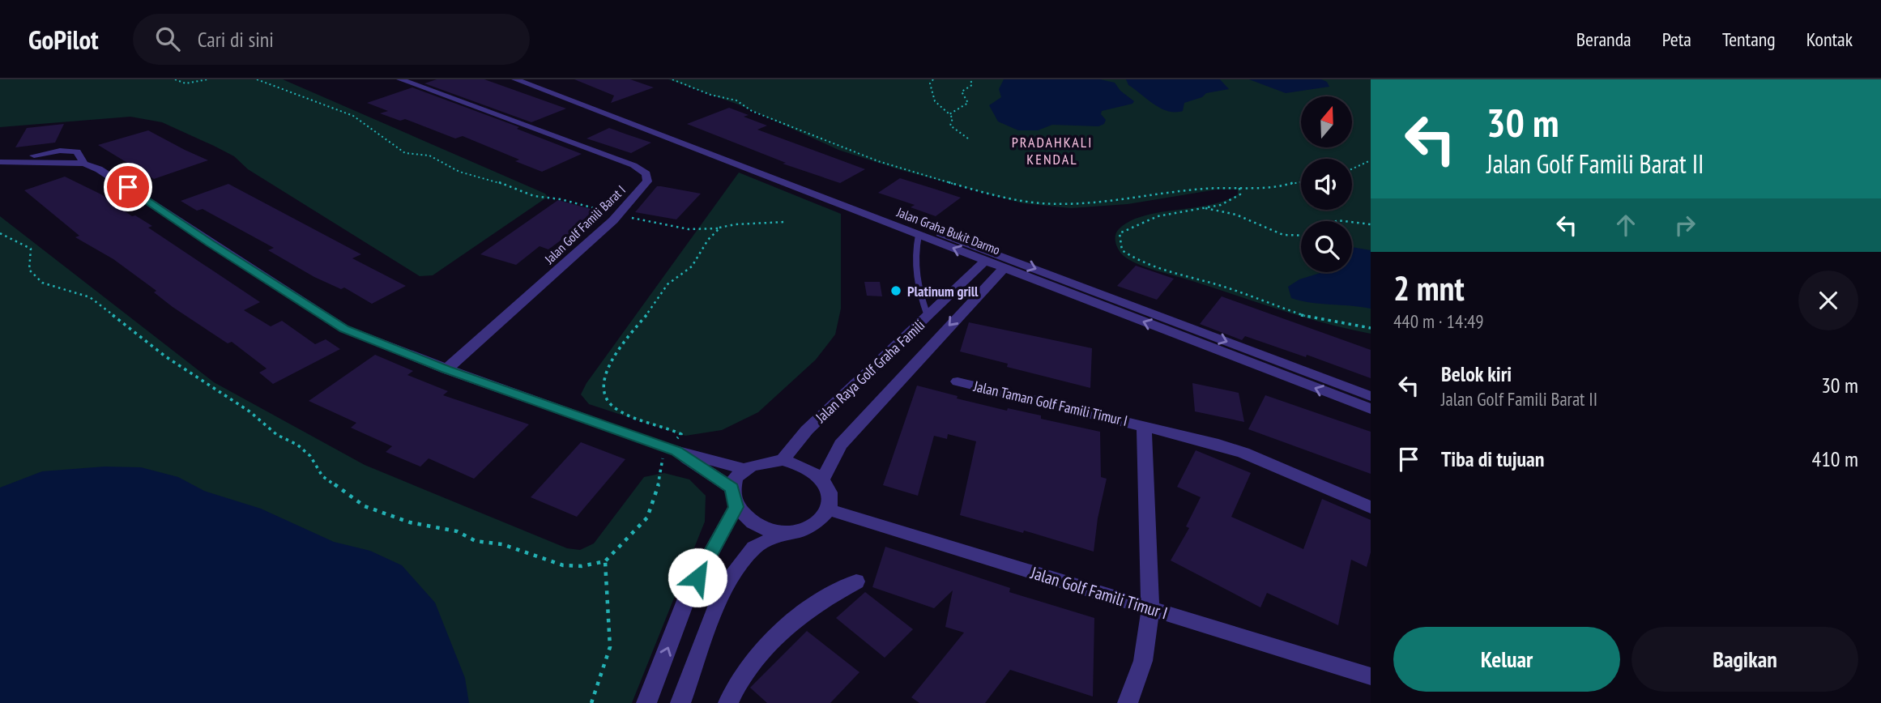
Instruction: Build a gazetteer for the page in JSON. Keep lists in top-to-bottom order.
{
  "streets": {
    "street": [
      "Jalan Golf Famili Barat I",
      "Jalan Graha Bukit Darmo",
      "Jalan Raya Golf Graha Famili",
      "Jalan Taman Golf Famili Timur I",
      "Jalan Golf Famili Timur I"
    ]
  },
  "crossings": [
    ["Jalan Graha Bukit Darmo", "Jalan Raya Golf Graha Famili"],
    ["Jalan Raya Golf Graha Famili", "Jalan Golf Famili Timur I"],
    ["Jalan Taman Golf Famili Timur I", "Jalan Golf Famili Timur I"]
  ],
  "districts": ["PRADAHKALI KENDAL"],
  "places": ["Platinum grill"],
  "north": "top",
  "page": {
    "header": "GoPilot",
    "search": "Cari di sini",
    "nav": [
      "Beranda",
      "Peta",
      "Tentang",
      "Kontak"
    ],
    "turn": ["30 m", "Jalan Golf Famili Barat II"],
    "heading": ["2 mnt", "440 m · 14:49"],
    "list": [
      {
        "name": "Belok kiri",
        "note": "Jalan Golf Famili Barat II",
        "value": "30 m"
      },
      {
        "name": "Tiba di tujuan",
        "value": "410 m"
      }
    ],
    "buttons": ["Keluar", "Bagikan"]
  }
}
